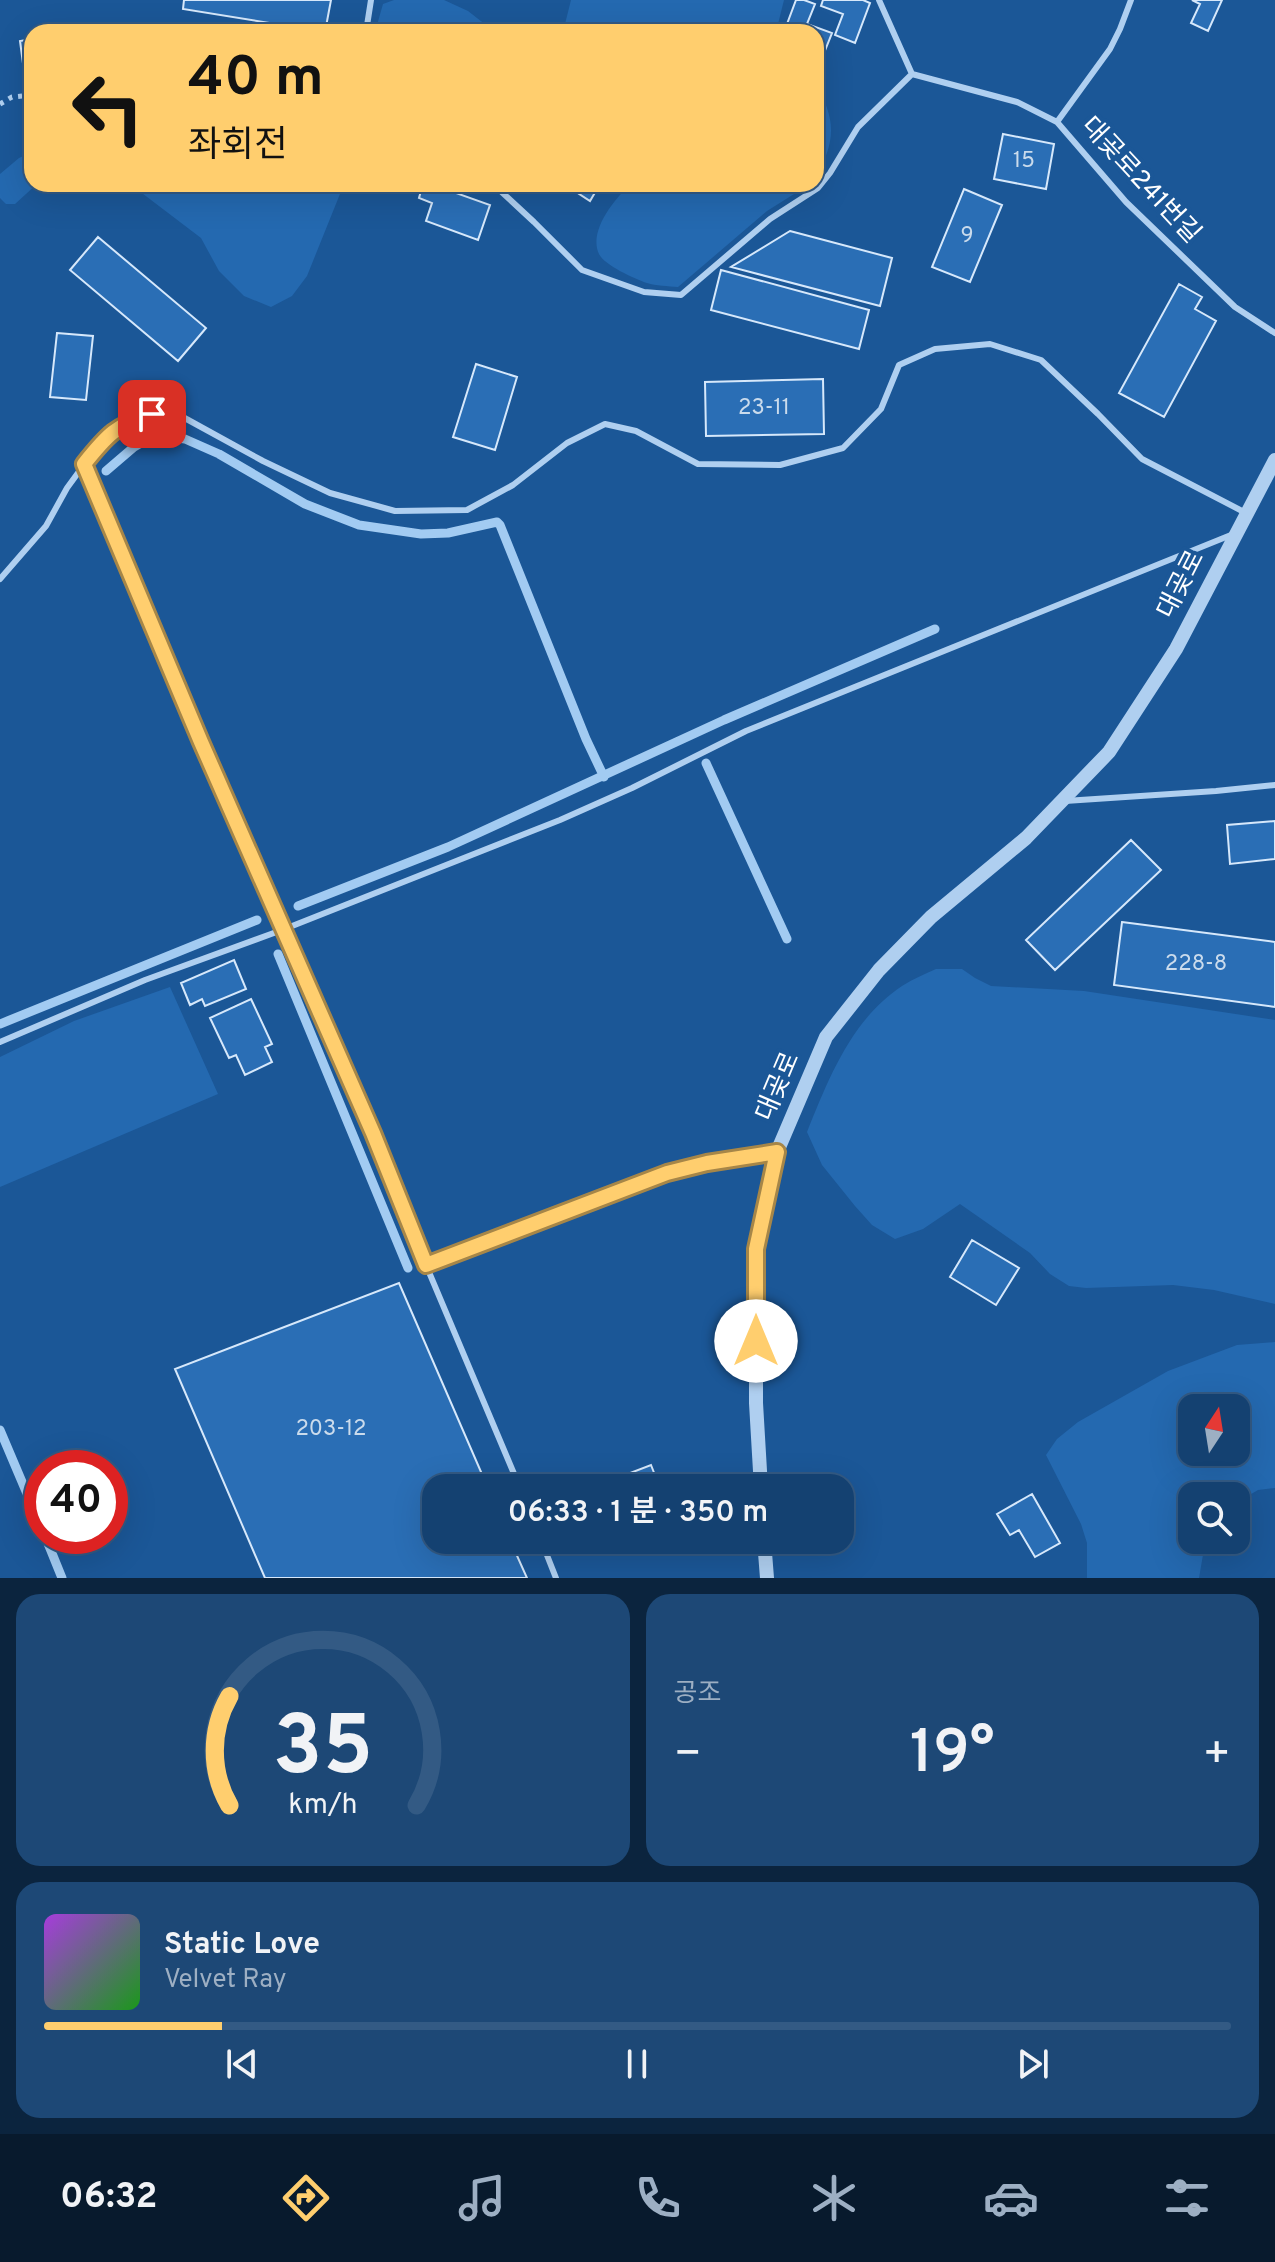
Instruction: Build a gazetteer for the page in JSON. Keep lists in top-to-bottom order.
{
  "streets": {
    "street": ["대곶로"],
    "lane": ["대곶로241번길"]
  },
  "house_numbers": [
    "15",
    "9",
    "23-11",
    "228-8",
    "203-12"
  ],
  "north": "top",
  "page": {
    "turn": ["40 m", "좌회전"],
    "limit": "40",
    "trip": "06:33 · 1 분 · 350 m",
    "tile": "공조",
    "heat": ["−", "19°", "+"],
    "song": ["Static Love", "Velvet Ray"],
    "tabs": "06:32",
    "gauge": ["35", "km/h"]
  }
}
